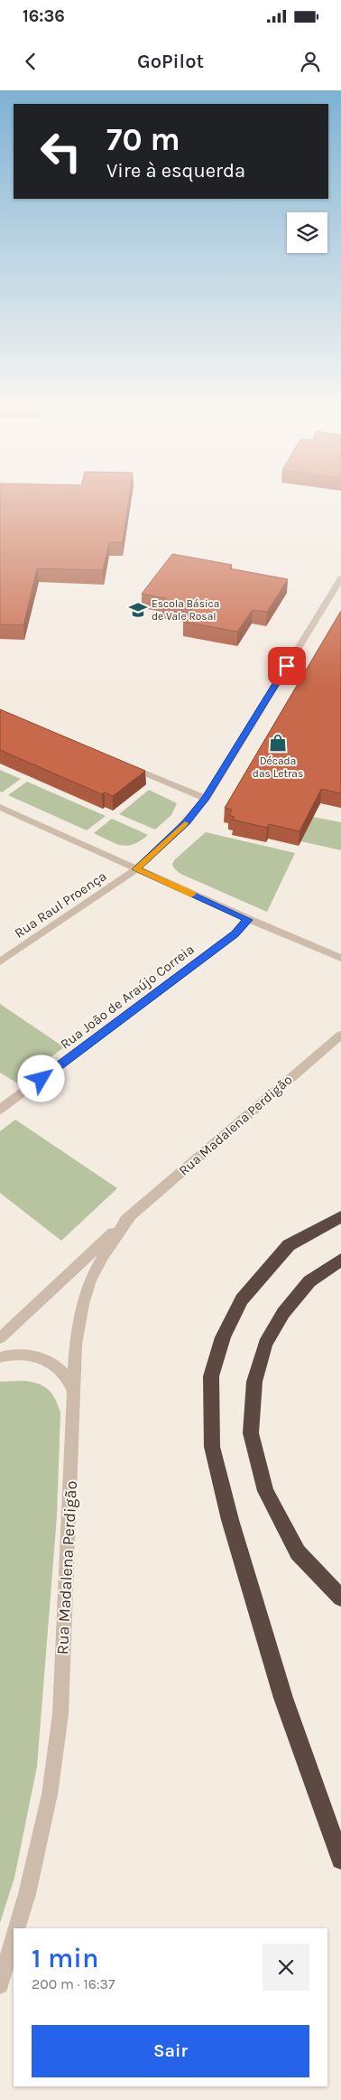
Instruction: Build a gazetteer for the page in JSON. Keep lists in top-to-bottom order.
{
  "streets": {
    "street": ["Rua Raul Proença", "Rua João de Araújo Correia", "Rua Madalena Perdigão"]
  },
  "places": {
    "school or university": ["Escola Básica de Vale Rosal"],
    "shop": ["Década das Letras"]
  },
  "page": {
    "status": "16:36",
    "header": "GoPilot",
    "turn": ["70 m", "Vire à esquerda"],
    "heading": ["1 min", "200 m · 16:37"],
    "buttons": "Sair"
  }
}
